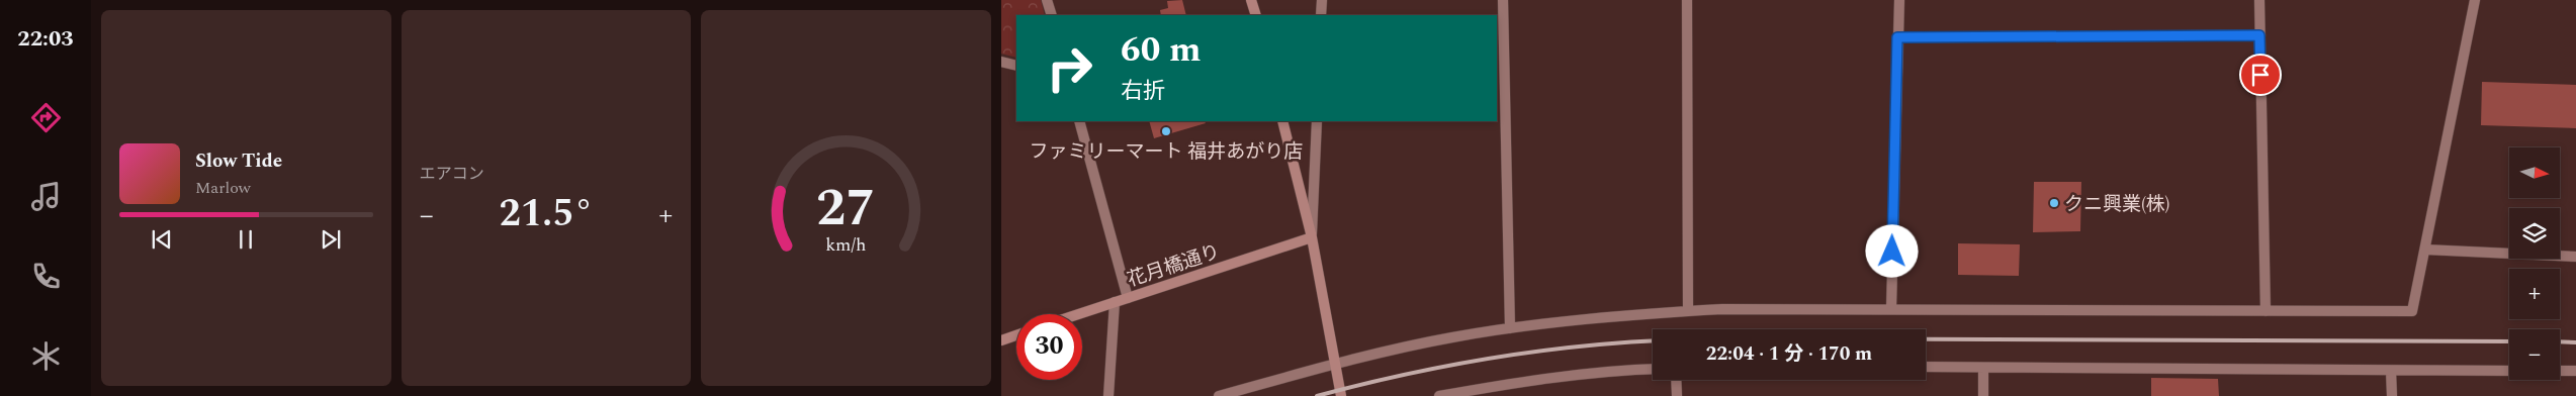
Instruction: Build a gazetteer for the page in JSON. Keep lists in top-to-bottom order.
{
  "streets": {
    "street": ["花月橋通り"]
  },
  "places": ["ファミリーマート 福井あがり店", "クニ興業(株)"],
  "north": "right",
  "page": {
    "tabs": "22:03",
    "tile": "エアコン",
    "turn": ["60 m", "右折"],
    "song": ["Slow Tide", "Marlow"],
    "map_buttons": ["+", "−"],
    "heat": ["−", "21.5°", "+"],
    "limit": "30",
    "trip": "22:04 · 1 分 · 170 m",
    "gauge": ["27", "km/h"]
  }
}
